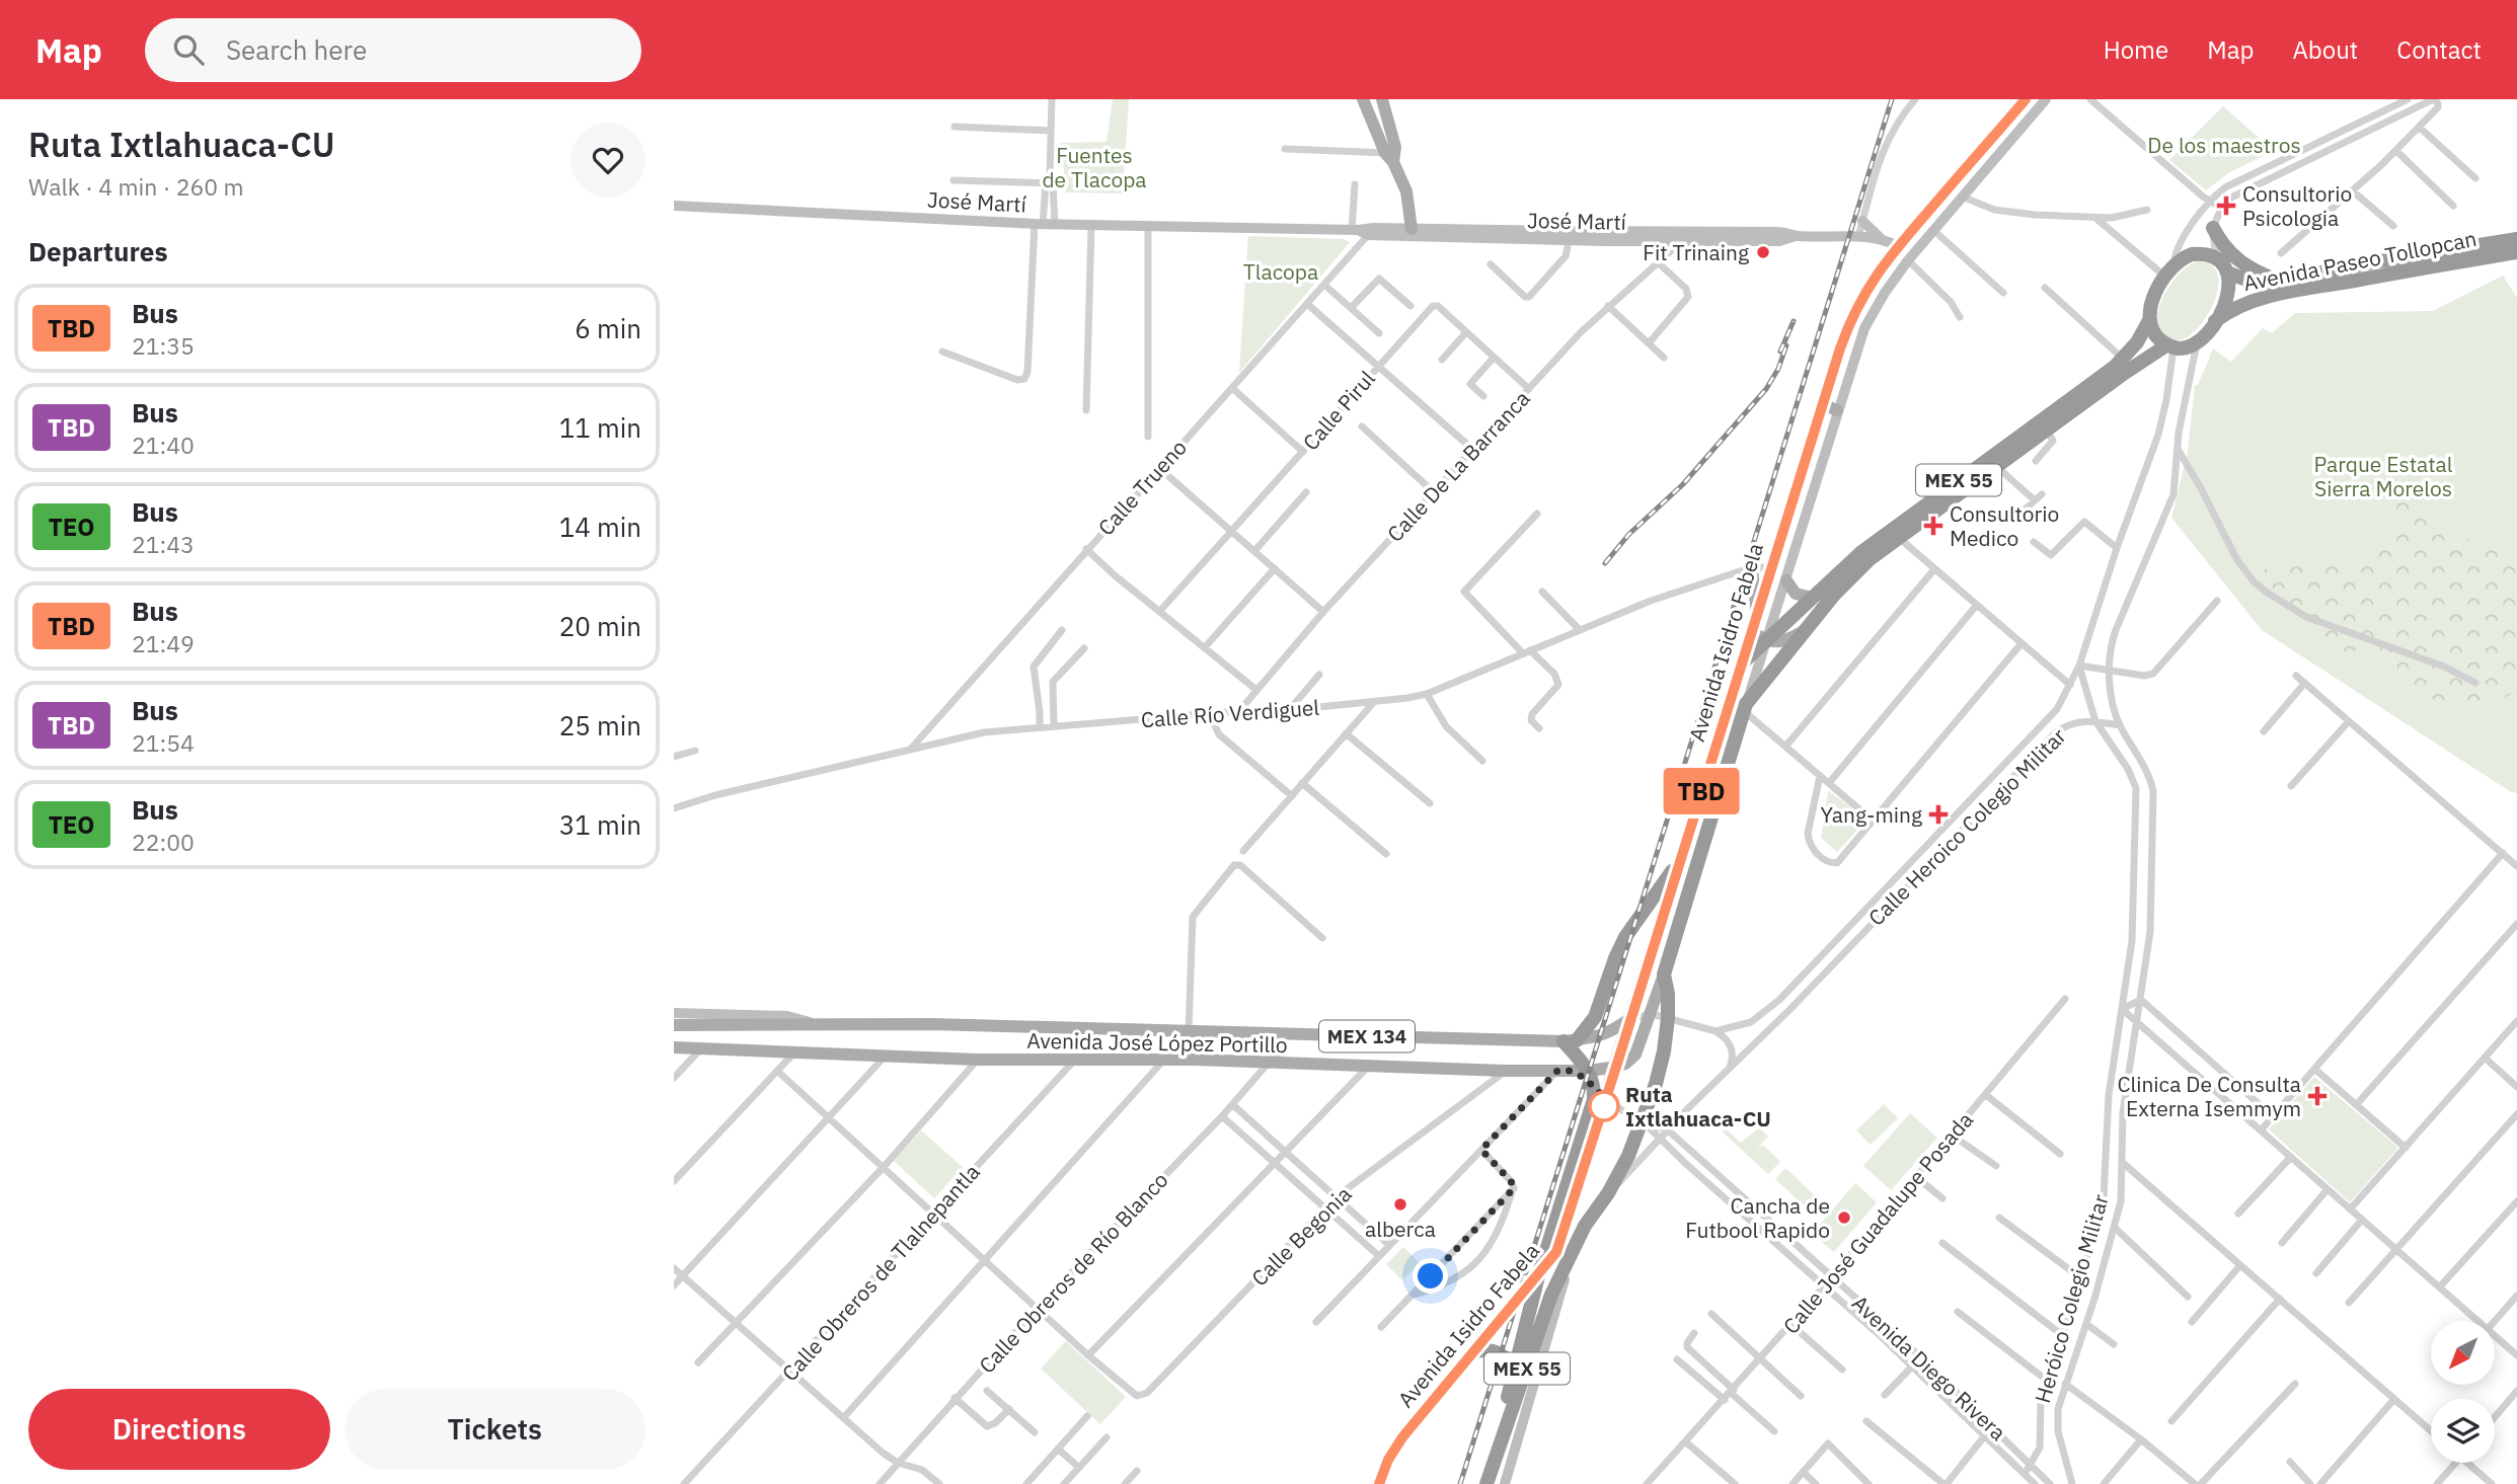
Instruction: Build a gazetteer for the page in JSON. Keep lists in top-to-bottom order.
{
  "streets": {
    "highway": ["Avenida Paseo Tollopcan", "MEX 55", "Avenida Isidro Fabela"],
    "main road": ["José Martí", "MEX 134", "Avenida José López Portillo"],
    "street": [
      "Calle Pirul",
      "Calle De La Barranca",
      "Calle Trueno",
      "Calle Río Verdiguel",
      "Calle Heroico Colegio Militar",
      "Calle José Guadalupe Posada",
      "Calle Begonia",
      "Calle Obreros de Tlalnepantla",
      "Calle Obreros de Río Blanco",
      "Heróico Colegio Militar",
      "Avenida Diego Rivera"
    ]
  },
  "crossings": [
    ["José Martí", "Calle De La Barranca"],
    ["José Martí", "Calle Trueno"],
    ["José Martí", "Avenida Isidro Fabela"],
    ["Avenida Paseo Tollopcan", "MEX 55"],
    ["Avenida Paseo Tollopcan", "Calle Heroico Colegio Militar"],
    ["Calle Pirul", "Calle De La Barranca"],
    ["Calle De La Barranca", "Calle Río Verdiguel"],
    ["MEX 55", "Avenida Isidro Fabela"],
    ["MEX 55", "Calle Heroico Colegio Militar"],
    ["MEX 55", "MEX 134"],
    ["MEX 55", "Avenida José López Portillo"],
    ["Calle Trueno", "Calle Río Verdiguel"],
    ["Avenida Isidro Fabela", "Calle Río Verdiguel"],
    ["Avenida Isidro Fabela", "Calle Heroico Colegio Militar"],
    ["Avenida Isidro Fabela", "MEX 134"],
    ["Avenida Isidro Fabela", "Avenida José López Portillo"],
    ["Avenida Isidro Fabela", "Avenida Diego Rivera"],
    ["Calle Heroico Colegio Militar", "Heróico Colegio Militar"],
    ["Calle Heroico Colegio Militar", "Avenida Diego Rivera"],
    ["MEX 134", "Avenida José López Portillo"],
    ["Avenida José López Portillo", "Calle Begonia"],
    ["Avenida José López Portillo", "Calle Obreros de Tlalnepantla"],
    ["Avenida José López Portillo", "Calle Obreros de Río Blanco"],
    ["Avenida José López Portillo", "Avenida Diego Rivera"],
    ["Calle José Guadalupe Posada", "Avenida Diego Rivera"],
    ["Heróico Colegio Militar", "Avenida Diego Rivera"]
  ],
  "parks": [
    "De los maestros",
    "Fuentes de Tlacopa",
    "Tlacopa",
    "Parque Estatal Sierra Morelos"
  ],
  "places": {
    "health": [
      "Consultorio Psicologia",
      "Consultorio Medico",
      "Yang-ming",
      "Clinica De Consulta Externa Isemmym"
    ],
    "other": [
      "Fit Trinaing",
      "Ruta Ixtlahuaca-CU",
      "alberca",
      "Cancha de Futbool Rapido"
    ]
  },
  "lines": ["bus line TBD"],
  "north": "bottom left",
  "page": {
    "header": "Map",
    "search": "Search here",
    "nav": [
      "Home",
      "Map",
      "About",
      "Contact"
    ],
    "heading": [
      ["Ruta Ixtlahuaca-CU", "Walk · 4 min · 260 m"],
      "Departures"
    ],
    "on_map": "TBD",
    "list": [
      {
        "mark": "TBD",
        "name": "Bus",
        "note": "21:35",
        "value": "6 min"
      },
      {
        "mark": "TBD",
        "name": "Bus",
        "note": "21:40",
        "value": "11 min"
      },
      {
        "mark": "TEO",
        "name": "Bus",
        "note": "21:43",
        "value": "14 min"
      },
      {
        "mark": "TBD",
        "name": "Bus",
        "note": "21:49",
        "value": "20 min"
      },
      {
        "mark": "TBD",
        "name": "Bus",
        "note": "21:54",
        "value": "25 min"
      },
      {
        "mark": "TEO",
        "name": "Bus",
        "note": "22:00",
        "value": "31 min"
      }
    ],
    "buttons": ["Directions", "Tickets"]
  }
}
